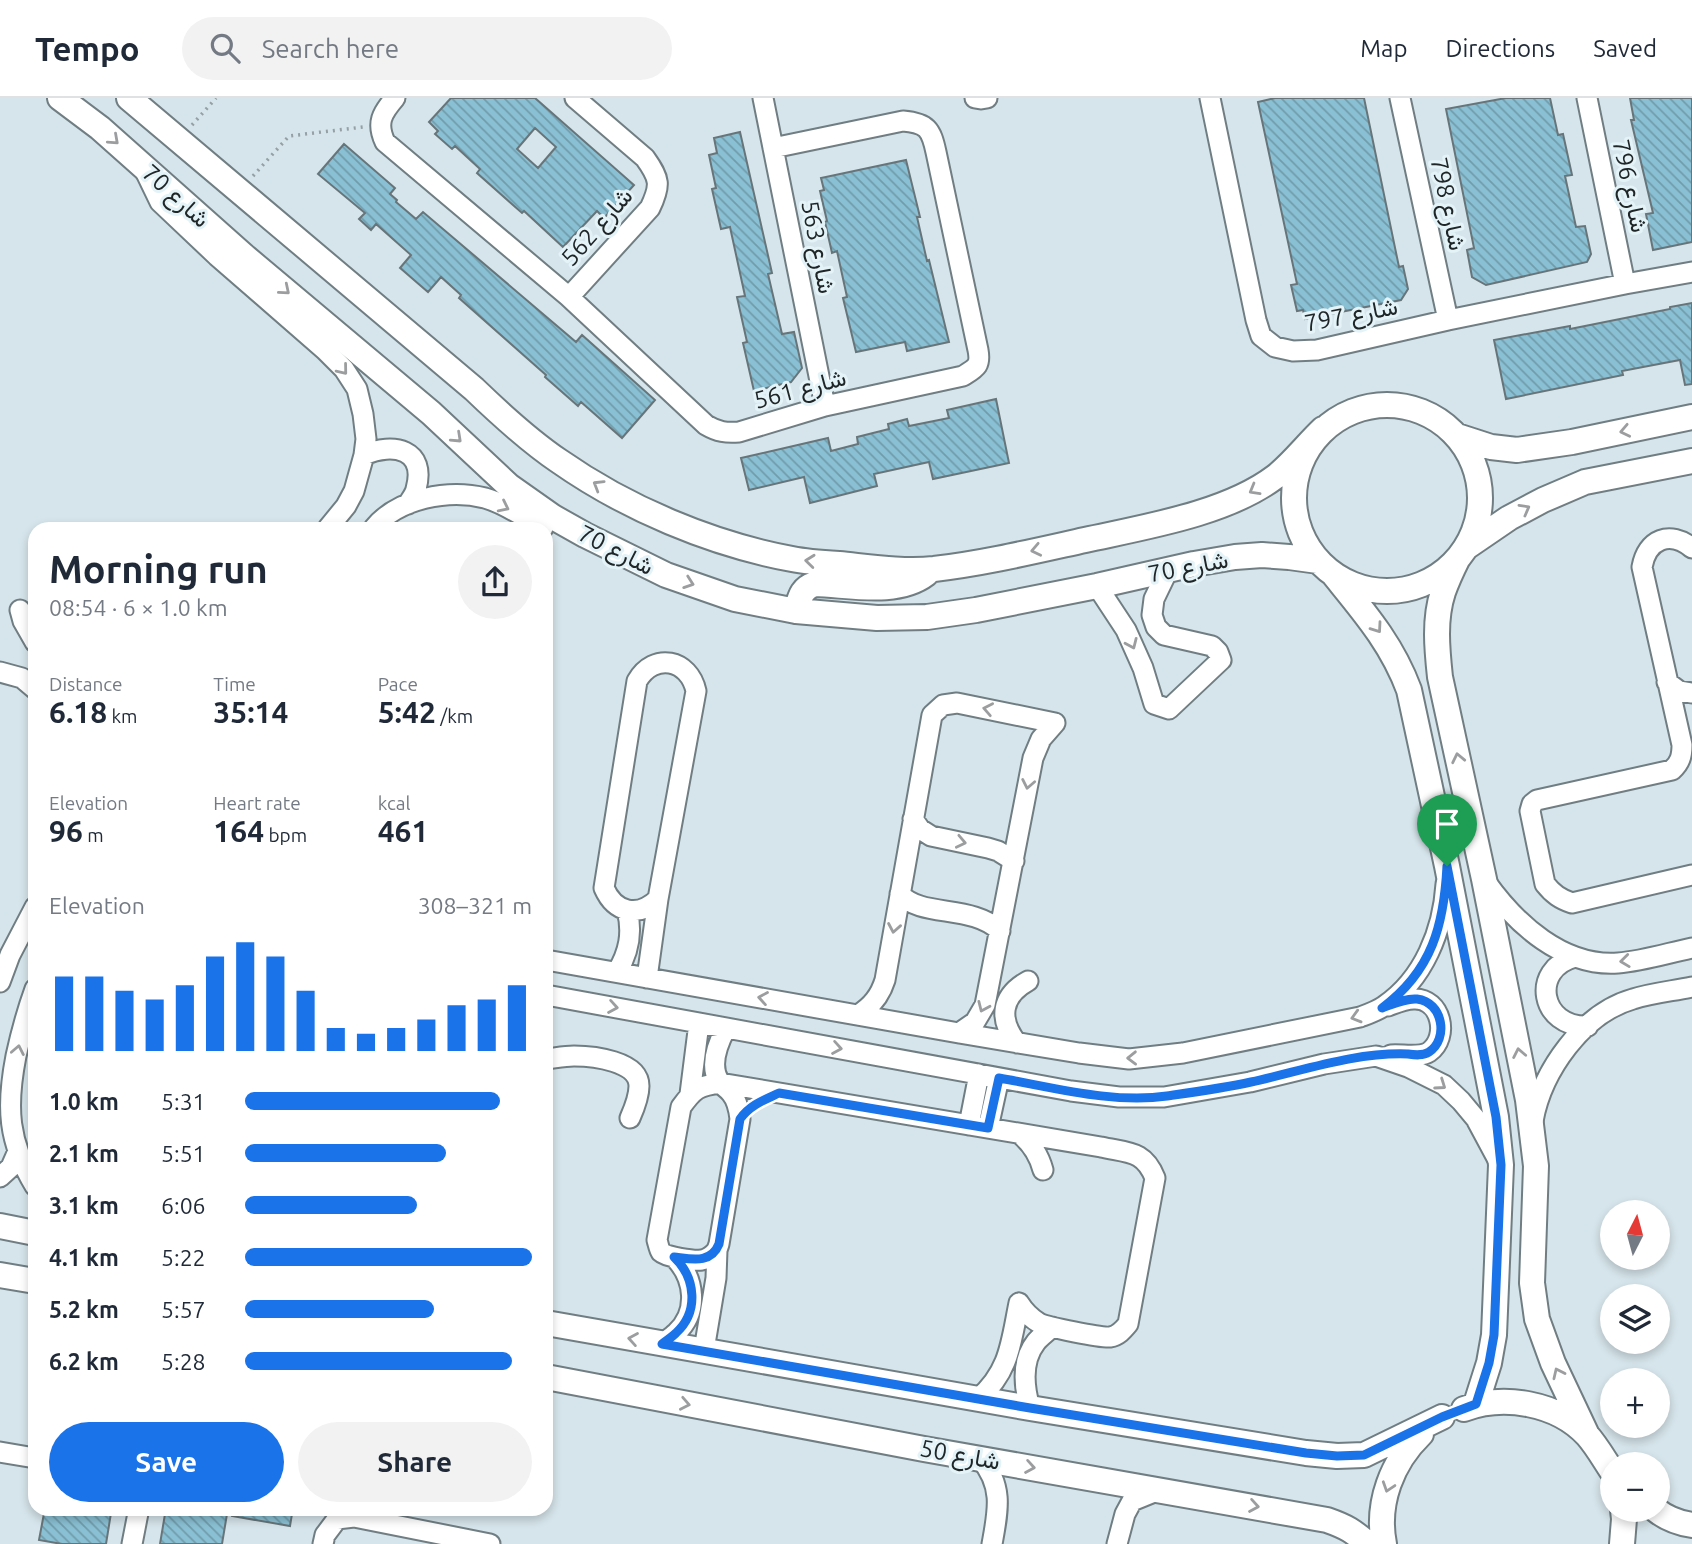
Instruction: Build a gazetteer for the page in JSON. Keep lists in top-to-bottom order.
{
  "streets": {
    "main road": ["شارع 70", "شارع 50"],
    "street": [
      "شارع 796",
      "شارع 798",
      "شارع 562",
      "شارع 563",
      "شارع 797",
      "شارع 561"
    ]
  },
  "crossings": [
    ["شارع 796", "شارع 797"],
    ["شارع 798", "شارع 797"],
    ["شارع 562", "شارع 561"],
    ["شارع 563", "شارع 561"]
  ],
  "north": "top",
  "page": {
    "header": "Tempo",
    "search": "Search here",
    "nav": ["Map", "Directions", "Saved"],
    "heading": ["Morning run", "08:54 · 6 × 1.0 km"],
    "stats": [
      ["Distance", "6.18 km"],
      ["Time", "35:14"],
      ["Pace", "5:42 /km"],
      ["Elevation", "96 m"],
      ["Heart rate", "164 bpm"],
      ["kcal", "461"]
    ],
    "chart": ["Elevation", "308–321 m"],
    "list": [
      {
        "name": "1.0 km",
        "note": "5:31"
      },
      {
        "name": "2.1 km",
        "note": "5:51"
      },
      {
        "name": "3.1 km",
        "note": "6:06"
      },
      {
        "name": "4.1 km",
        "note": "5:22"
      },
      {
        "name": "5.2 km",
        "note": "5:57"
      },
      {
        "name": "6.2 km",
        "note": "5:28"
      }
    ],
    "map_buttons": ["+", "−"],
    "buttons": ["Save", "Share"]
  }
}
